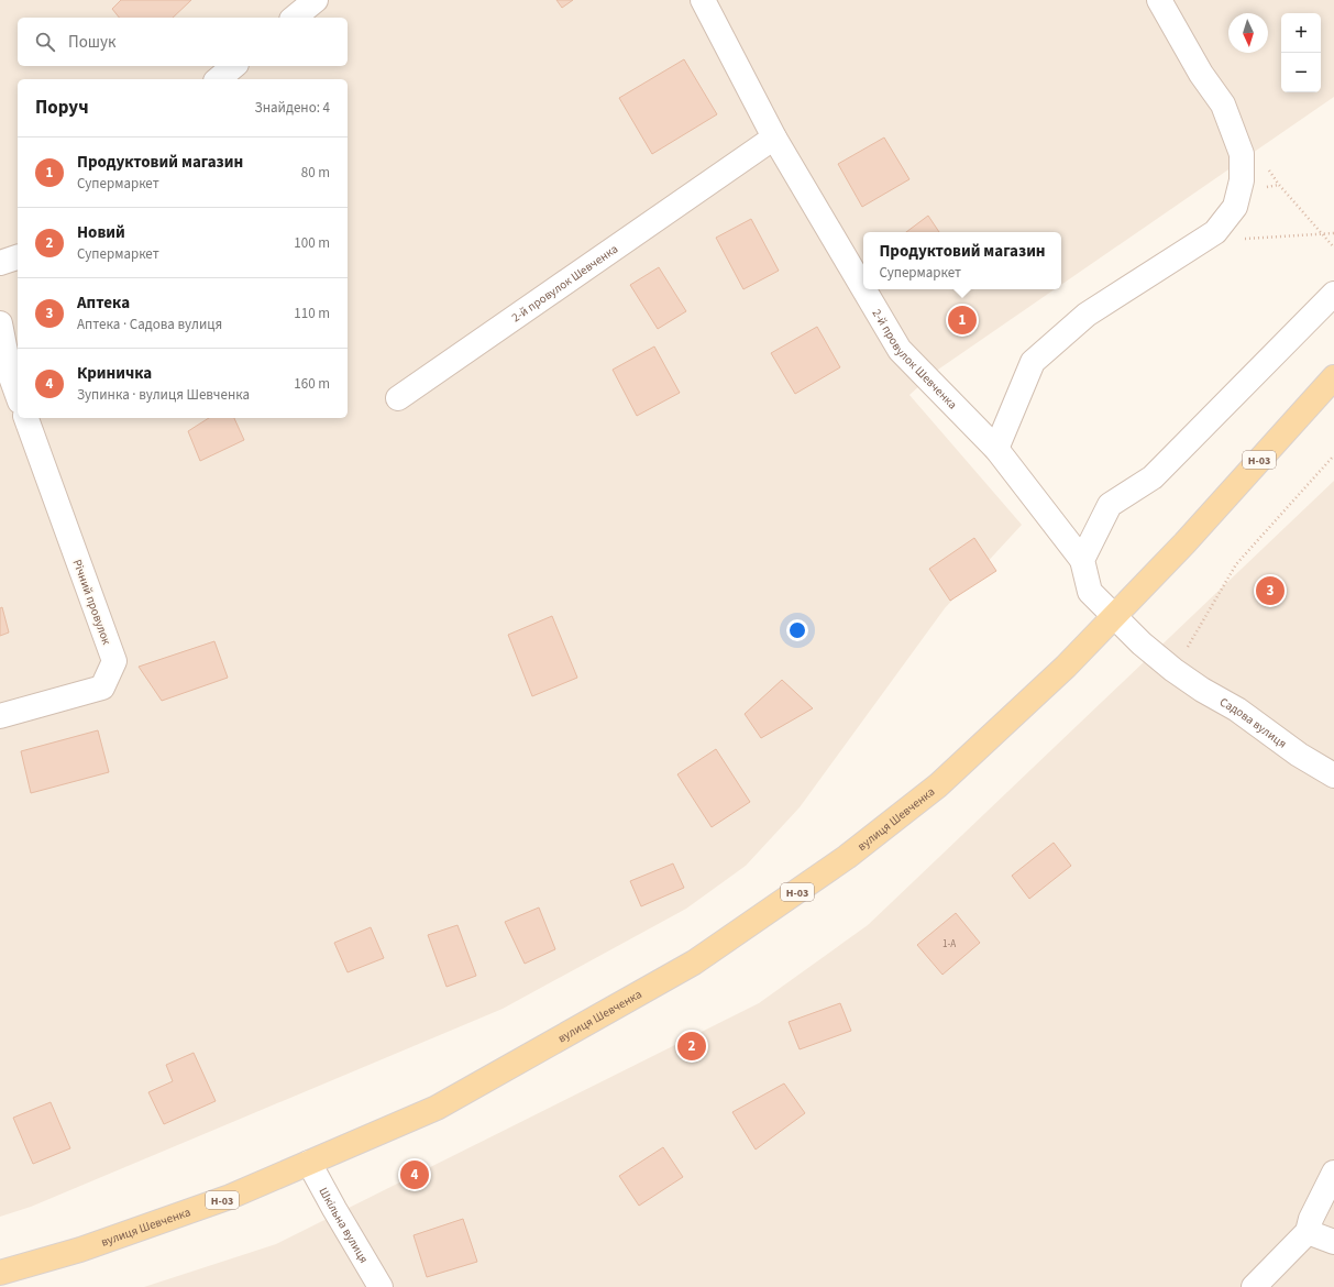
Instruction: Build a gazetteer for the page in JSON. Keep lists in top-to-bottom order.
{
  "streets": {
    "main road": ["Н-03", "вулиця Шевченка"],
    "street": [
      "2-й провулок Шевченка",
      "Річний провулок",
      "Садова вулиця",
      "Шкільна вулиця"
    ]
  },
  "crossings": [
    ["2-й провулок Шевченка", "Садова вулиця"],
    ["Н-03", "Садова вулиця"],
    ["Н-03", "вулиця Шевченка"],
    ["Садова вулиця", "вулиця Шевченка"],
    ["вулиця Шевченка", "Шкільна вулиця"]
  ],
  "house_numbers": ["1-А"],
  "north": "bottom",
  "page": {
    "map_buttons": ["+", "−"],
    "search": "Пошук",
    "heading": ["Поруч", "Знайдено: 4"],
    "list": [
      {
        "mark": "1",
        "name": "Продуктовий магазин",
        "note": "Супермаркет",
        "value": "80 m"
      },
      {
        "mark": "2",
        "name": "Новий",
        "note": "Супермаркет",
        "value": "100 m"
      },
      {
        "mark": "3",
        "name": "Аптека",
        "note": "Аптека · Садова вулиця",
        "value": "110 m"
      },
      {
        "mark": "4",
        "name": "Криничка",
        "note": "Зупинка · вулиця Шевченка",
        "value": "160 m"
      }
    ],
    "popup": ["Продуктовий магазин", "Супермаркет"],
    "pins": [
      "1",
      "3",
      "2",
      "4"
    ]
  }
}
